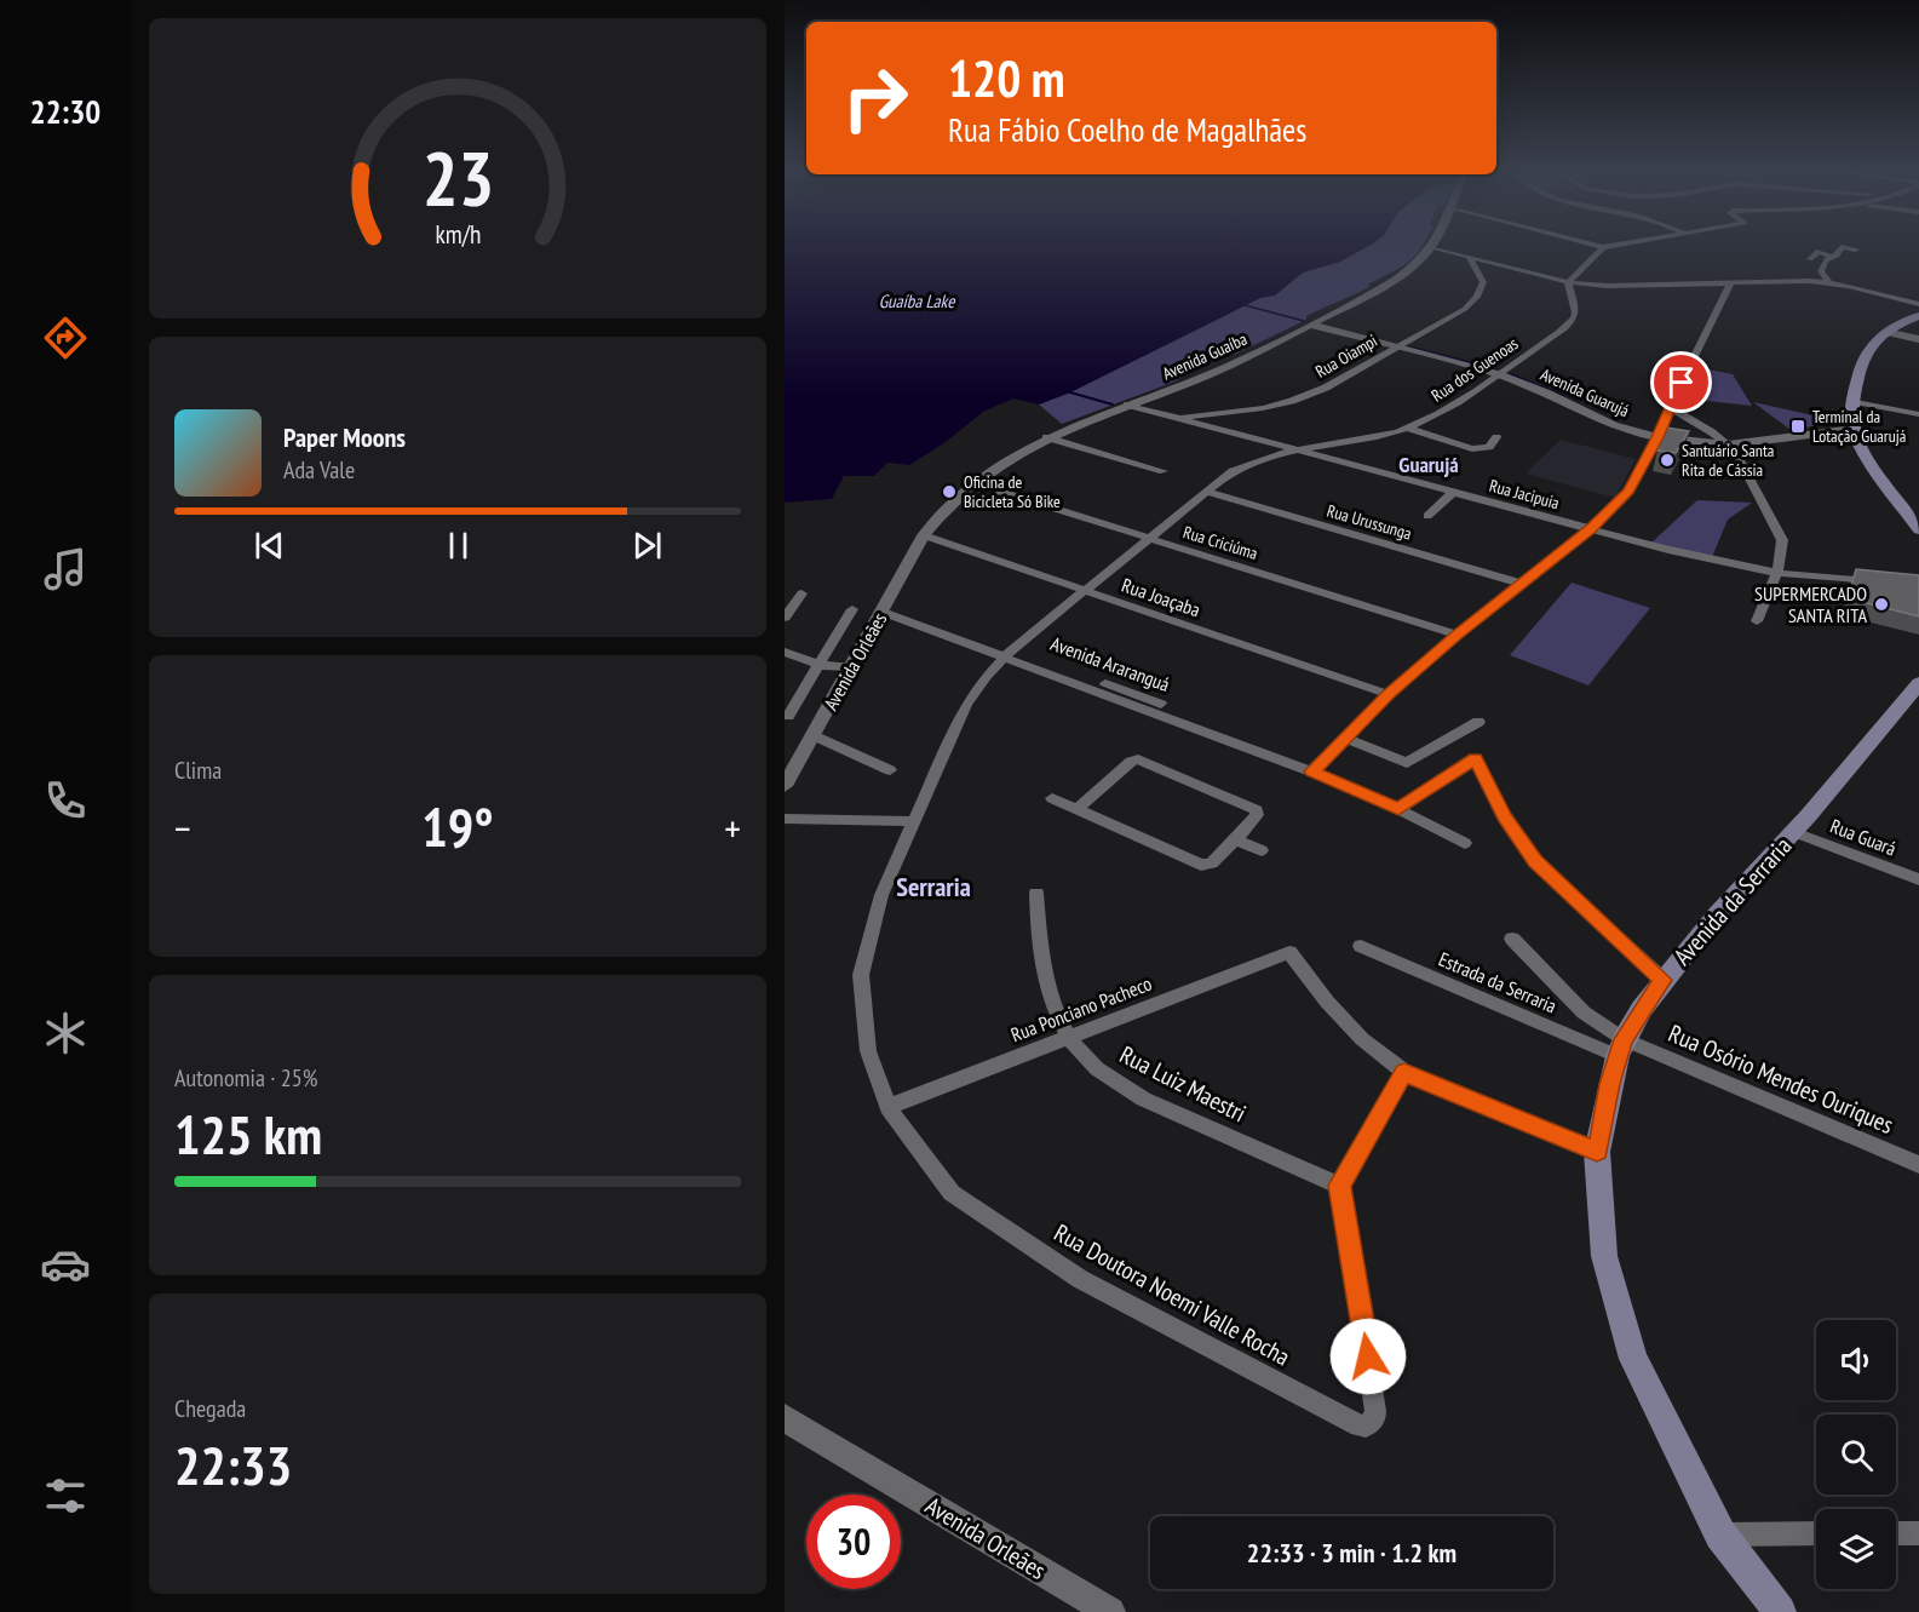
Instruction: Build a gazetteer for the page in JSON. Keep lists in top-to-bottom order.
{
  "streets": {
    "main road": ["Avenida da Serraria"],
    "street": [
      "Avenida Guaíba",
      "Rua Oiampi",
      "Rua dos Guenoas",
      "Avenida Guarujá",
      "Rua Jacipuia",
      "Rua Urussunga",
      "Rua Criciúma",
      "Rua Joaçaba",
      "Avenida Orleães",
      "Avenida Araranguá",
      "Rua Guará",
      "Estrada da Serraria",
      "Rua Ponciano Pacheco",
      "Rua Osório Mendes Ouriques",
      "Rua Luiz Maestri",
      "Rua Doutora Noemi Valle Rocha"
    ]
  },
  "crossings": [
    ["Avenida Guaíba", "Avenida Guarujá"],
    ["Avenida Guaíba", "Rua Jacipuia"],
    ["Avenida Guaíba", "Rua Criciúma"],
    ["Avenida Guaíba", "Rua Joaçaba"],
    ["Avenida Guaíba", "Avenida Orleães"],
    ["Rua Oiampi", "Avenida Guarujá"],
    ["Rua Oiampi", "Rua Jacipuia"],
    ["Rua dos Guenoas", "Avenida Guarujá"],
    ["Rua dos Guenoas", "Rua Jacipuia"],
    ["Rua dos Guenoas", "Rua Urussunga"],
    ["Rua dos Guenoas", "Rua Criciúma"],
    ["Rua dos Guenoas", "Rua Joaçaba"],
    ["Rua dos Guenoas", "Avenida Araranguá"],
    ["Rua dos Guenoas", "Rua Doutora Noemi Valle Rocha"],
    ["Rua Joaçaba", "Avenida Orleães"],
    ["Avenida Orleães", "Avenida Araranguá"],
    ["Avenida Araranguá", "Rua Doutora Noemi Valle Rocha"],
    ["Rua Guará", "Avenida da Serraria"],
    ["Avenida da Serraria", "Estrada da Serraria"],
    ["Avenida da Serraria", "Rua Osório Mendes Ouriques"],
    ["Estrada da Serraria", "Rua Osório Mendes Ouriques"],
    ["Rua Ponciano Pacheco", "Rua Luiz Maestri"],
    ["Rua Ponciano Pacheco", "Rua Doutora Noemi Valle Rocha"],
    ["Rua Luiz Maestri", "Rua Doutora Noemi Valle Rocha"]
  ],
  "districts": ["Guarujá", "Serraria"],
  "water": ["Guaíba Lake"],
  "places": {
    "transit": ["Terminal da Lotação Guarujá"],
    "other": ["Santuário Santa Rita de Cássia", "Oficina de Bicicleta Só Bike", "SUPERMERCADO SANTA RITA"]
  },
  "page": {
    "tabs": "22:30",
    "turn": ["120 m", "Rua Fábio Coelho de Magalhães"],
    "song": ["Paper Moons", "Ada Vale"],
    "tile": [
      "Clima",
      ["Autonomia · 25%", "125 km"],
      ["Chegada", "22:33"]
    ],
    "heat": ["−", "19°", "+"],
    "limit": "30",
    "trip": "22:33 · 3 min · 1.2 km",
    "gauge": ["23", "km/h"]
  }
}
